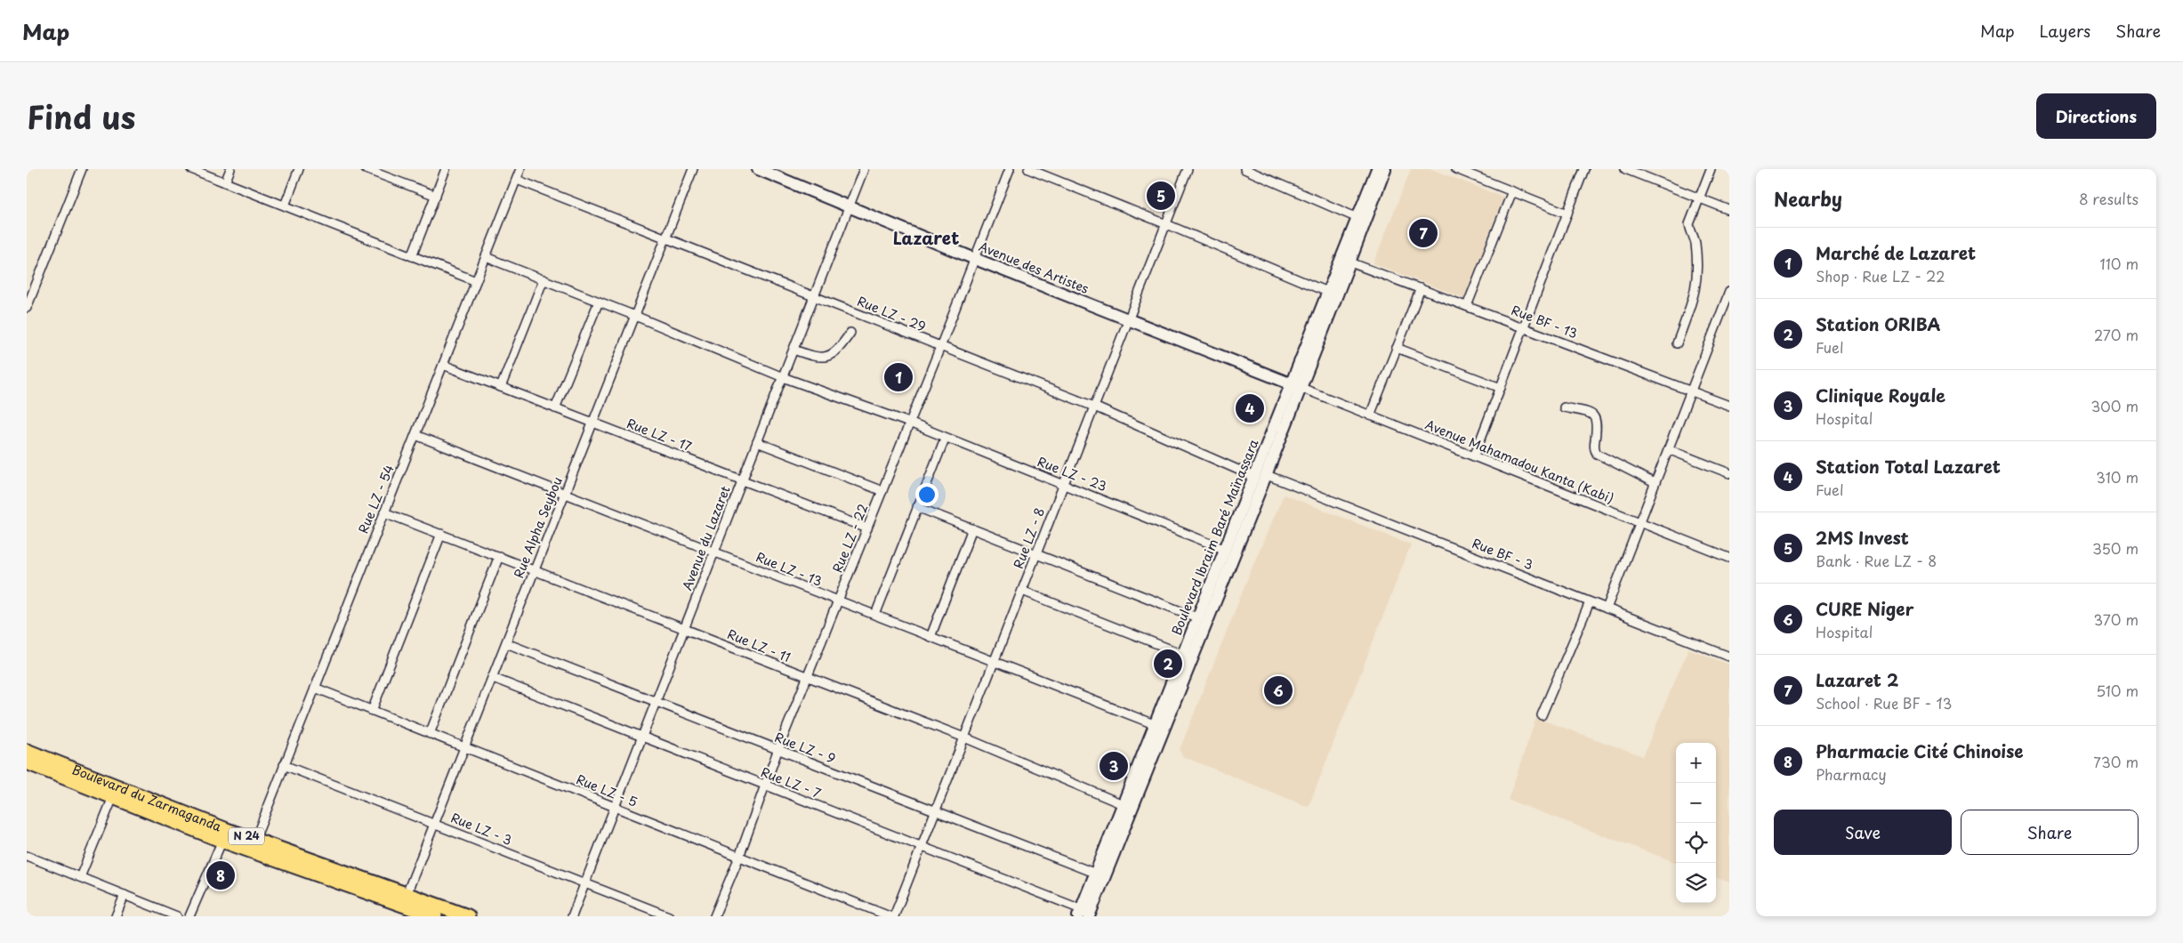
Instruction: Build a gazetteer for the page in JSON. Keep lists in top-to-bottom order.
{
  "streets": {
    "main road": [
      "Avenue des Artistes",
      "Boulevard Ibraim Baré Maïnassara",
      "Boulevard du Zarmaganda",
      "N 24"
    ],
    "street": [
      "Rue LZ - 29",
      "Rue BF - 13",
      "Rue LZ - 17",
      "Avenue Mahamadou Kanta (Kabi)",
      "Rue LZ - 23",
      "Rue LZ - 54",
      "Rue Alpha Seybou",
      "Avenue du Lazaret",
      "Rue LZ - 22",
      "Rue LZ - 8",
      "Rue BF - 3",
      "Rue LZ - 13",
      "Rue LZ - 11",
      "Rue LZ - 9",
      "Rue LZ - 7",
      "Rue LZ - 5",
      "Rue LZ - 3"
    ]
  },
  "crossings": [
    ["Avenue des Artistes", "Avenue Mahamadou Kanta (Kabi)"],
    ["Avenue des Artistes", "Boulevard Ibraim Baré Maïnassara"],
    ["Avenue des Artistes", "Avenue du Lazaret"],
    ["Avenue des Artistes", "Rue LZ - 22"],
    ["Avenue des Artistes", "Rue LZ - 8"],
    ["Rue LZ - 29", "Rue LZ - 54"],
    ["Rue LZ - 29", "Rue Alpha Seybou"],
    ["Rue LZ - 29", "Boulevard Ibraim Baré Maïnassara"],
    ["Rue LZ - 29", "Avenue du Lazaret"],
    ["Rue LZ - 29", "Rue LZ - 22"],
    ["Rue LZ - 29", "Rue LZ - 8"],
    ["Rue BF - 13", "Boulevard Ibraim Baré Maïnassara"],
    ["Rue LZ - 17", "Rue LZ - 54"],
    ["Rue LZ - 17", "Rue Alpha Seybou"],
    ["Rue LZ - 17", "Avenue du Lazaret"],
    ["Rue LZ - 17", "Rue LZ - 22"],
    ["Avenue Mahamadou Kanta (Kabi)", "Boulevard Ibraim Baré Maïnassara"],
    ["Rue LZ - 23", "Rue LZ - 54"],
    ["Rue LZ - 23", "Rue Alpha Seybou"],
    ["Rue LZ - 23", "Boulevard Ibraim Baré Maïnassara"],
    ["Rue LZ - 23", "Avenue du Lazaret"],
    ["Rue LZ - 23", "Rue LZ - 22"],
    ["Rue LZ - 23", "Rue LZ - 8"],
    ["Rue LZ - 54", "Rue LZ - 13"],
    ["Rue LZ - 54", "Rue LZ - 11"],
    ["Rue LZ - 54", "Rue LZ - 5"],
    ["Rue LZ - 54", "Boulevard du Zarmaganda"],
    ["Rue LZ - 54", "Rue LZ - 3"],
    ["Rue Alpha Seybou", "Rue LZ - 13"],
    ["Rue Alpha Seybou", "Rue LZ - 11"],
    ["Rue Alpha Seybou", "Rue LZ - 9"],
    ["Rue Alpha Seybou", "Rue LZ - 7"],
    ["Rue Alpha Seybou", "Rue LZ - 5"],
    ["Rue Alpha Seybou", "Boulevard du Zarmaganda"],
    ["Rue Alpha Seybou", "Rue LZ - 3"],
    ["Boulevard Ibraim Baré Maïnassara", "Rue BF - 3"],
    ["Boulevard Ibraim Baré Maïnassara", "Rue LZ - 13"],
    ["Boulevard Ibraim Baré Maïnassara", "Rue LZ - 11"],
    ["Boulevard Ibraim Baré Maïnassara", "Rue LZ - 9"],
    ["Boulevard Ibraim Baré Maïnassara", "Rue LZ - 7"],
    ["Avenue du Lazaret", "Rue LZ - 13"],
    ["Avenue du Lazaret", "Rue LZ - 11"],
    ["Avenue du Lazaret", "Rue LZ - 9"],
    ["Avenue du Lazaret", "Rue LZ - 7"],
    ["Avenue du Lazaret", "Rue LZ - 5"],
    ["Avenue du Lazaret", "Rue LZ - 3"],
    ["Rue LZ - 22", "Rue LZ - 13"],
    ["Rue LZ - 22", "Rue LZ - 11"],
    ["Rue LZ - 22", "Rue LZ - 9"],
    ["Rue LZ - 22", "Rue LZ - 7"],
    ["Rue LZ - 22", "Rue LZ - 5"],
    ["Rue LZ - 8", "Rue LZ - 13"],
    ["Rue LZ - 8", "Rue LZ - 11"],
    ["Rue LZ - 8", "Rue LZ - 9"],
    ["Rue LZ - 8", "Rue LZ - 7"]
  ],
  "districts": ["Lazaret"],
  "page": {
    "header": "Map",
    "nav": ["Map", "Layers", "Share"],
    "title": "Find us",
    "buttons": [
      "Directions",
      ["Save", "Share"]
    ],
    "heading": ["Nearby", "8 results"],
    "pins": [
      "5",
      "7",
      "1",
      "4",
      "2",
      "6",
      "3",
      "8"
    ],
    "list": [
      {
        "mark": "1",
        "name": "Marché de Lazaret",
        "note": "Shop · Rue LZ - 22",
        "value": "110 m"
      },
      {
        "mark": "2",
        "name": "Station ORIBA",
        "note": "Fuel",
        "value": "270 m"
      },
      {
        "mark": "3",
        "name": "Clinique Royale",
        "note": "Hospital",
        "value": "300 m"
      },
      {
        "mark": "4",
        "name": "Station Total Lazaret",
        "note": "Fuel",
        "value": "310 m"
      },
      {
        "mark": "5",
        "name": "2MS Invest",
        "note": "Bank · Rue LZ - 8",
        "value": "350 m"
      },
      {
        "mark": "6",
        "name": "CURE Niger",
        "note": "Hospital",
        "value": "370 m"
      },
      {
        "mark": "7",
        "name": "Lazaret 2",
        "note": "School · Rue BF - 13",
        "value": "510 m"
      },
      {
        "mark": "8",
        "name": "Pharmacie Cité Chinoise",
        "note": "Pharmacy",
        "value": "730 m"
      }
    ],
    "map_buttons": ["+", "−"]
  }
}
